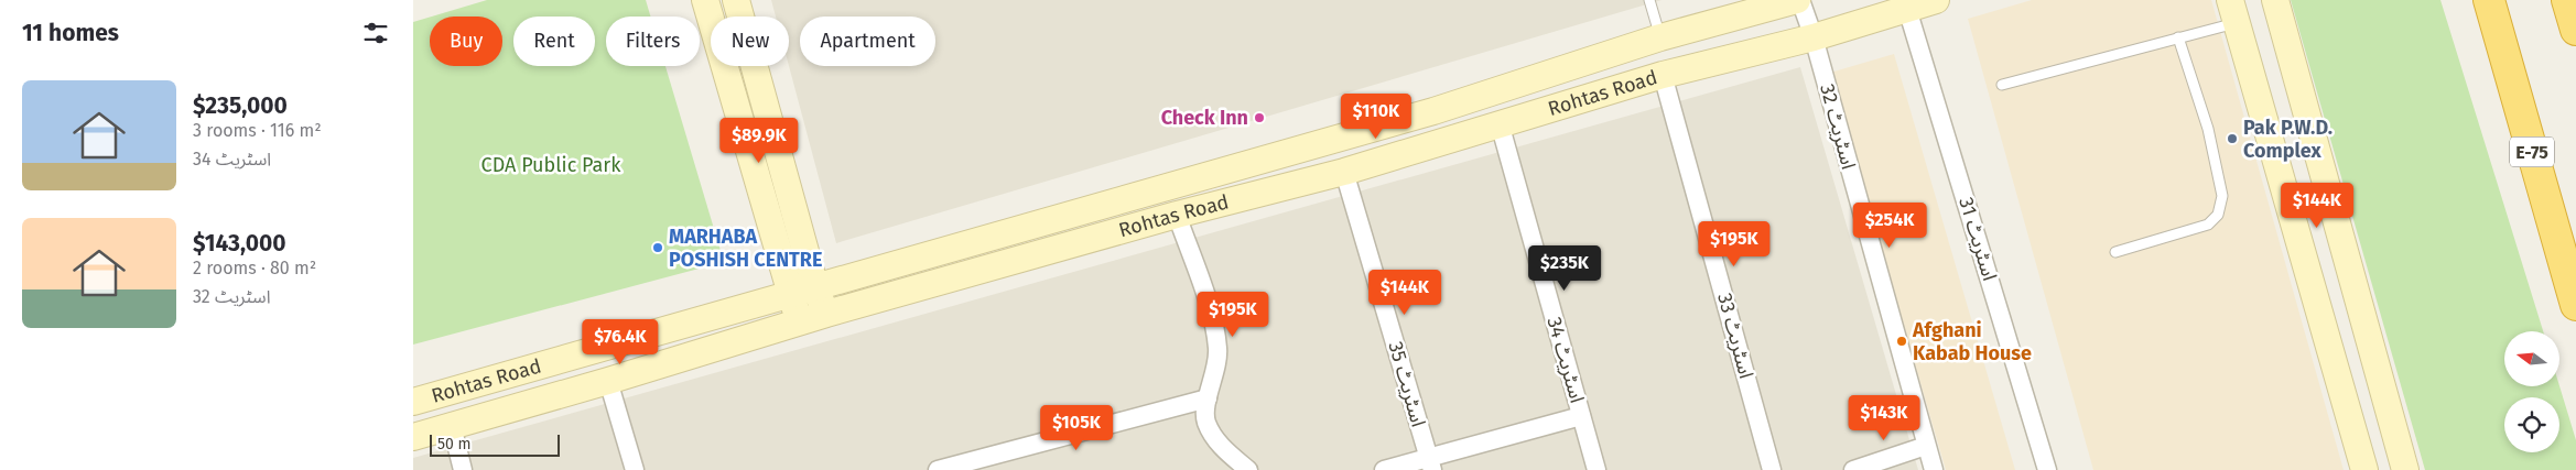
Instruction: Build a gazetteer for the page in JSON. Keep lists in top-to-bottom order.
{
  "streets": {
    "highway": ["E-75"],
    "main road": ["Rohtas Road"],
    "street": [
      "اسٹریٹ 32",
      "اسٹریٹ 31",
      "اسٹریٹ 33",
      "اسٹریٹ 34",
      "اسٹریٹ 35"
    ]
  },
  "crossings": [
    ["Rohtas Road", "اسٹریٹ 32"],
    ["Rohtas Road", "اسٹریٹ 31"],
    ["Rohtas Road", "اسٹریٹ 33"],
    ["Rohtas Road", "اسٹریٹ 34"],
    ["Rohtas Road", "اسٹریٹ 35"]
  ],
  "parks": ["CDA Public Park"],
  "places": [
    "Check Inn",
    "Pak P.W.D. Complex",
    "MARHABA POSHISH CENTRE",
    "Afghani Kabab House"
  ],
  "scale_bar": "50 m",
  "north": "left",
  "page": {
    "heading": "11 homes",
    "chip": [
      "Buy",
      "Rent",
      "Filters",
      "New",
      "Apartment"
    ],
    "list": [
      {
        "name": "$235,000",
        "note": "3 rooms · 116 m² · اسٹریٹ 34"
      },
      {
        "name": "$143,000",
        "note": "2 rooms · 80 m² · اسٹریٹ 32"
      }
    ],
    "price": [
      "$110K",
      "$89.9K",
      "$144K",
      "$254K",
      "$195K",
      "$235K",
      "$144K",
      "$195K",
      "$76.4K",
      "$143K",
      "$105K"
    ],
    "scale": "50 m"
  }
}
